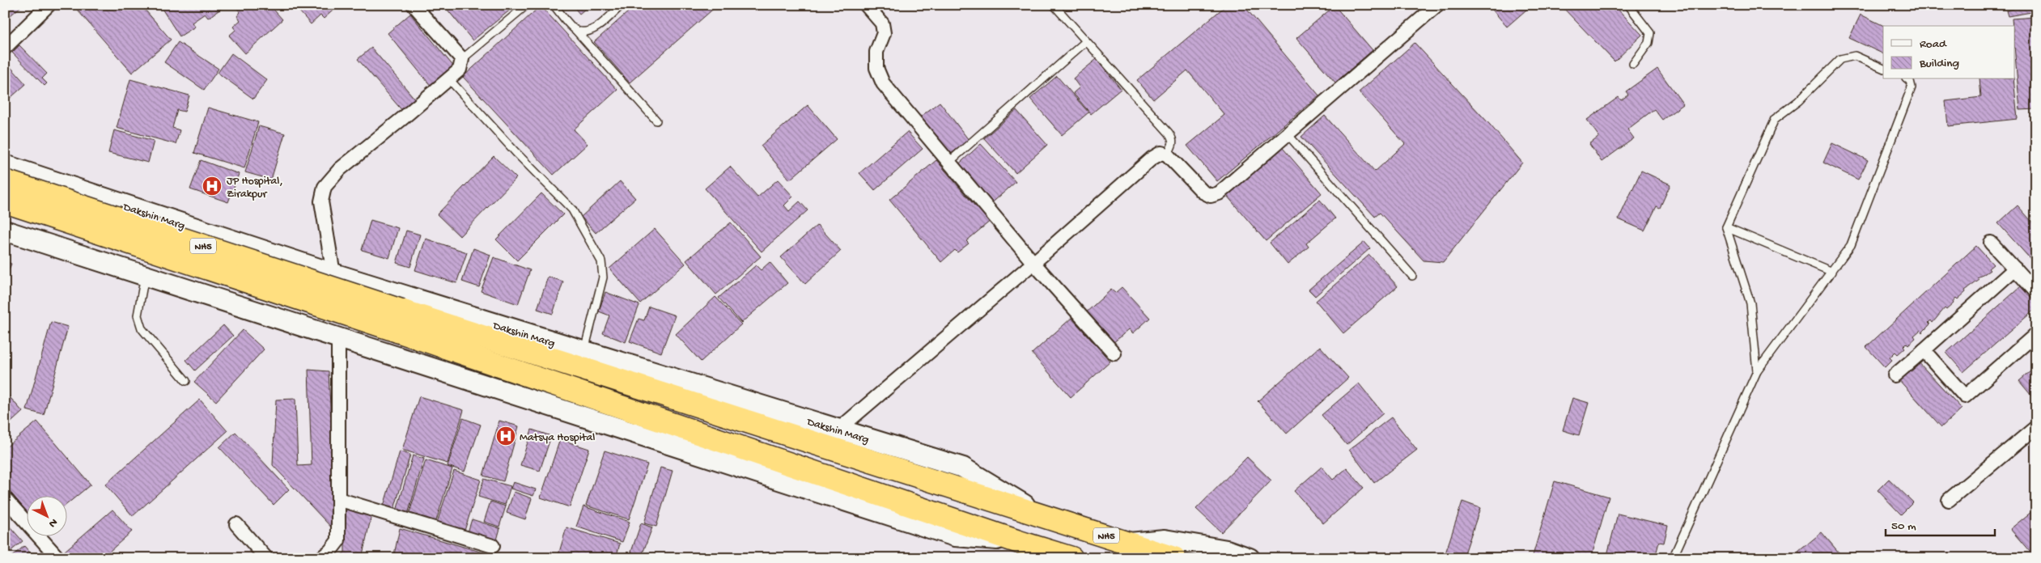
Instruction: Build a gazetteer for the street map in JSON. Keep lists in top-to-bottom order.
{
  "streets": {
    "highway": ["Dakshin Marg", "NH5"]
  },
  "places": {
    "hospital": ["JP Hospital, Zirakpur", "Matsya Hospital"]
  },
  "legend": ["Road", "Building"],
  "scale_bar": "50 m",
  "north": "bottom right"
}
